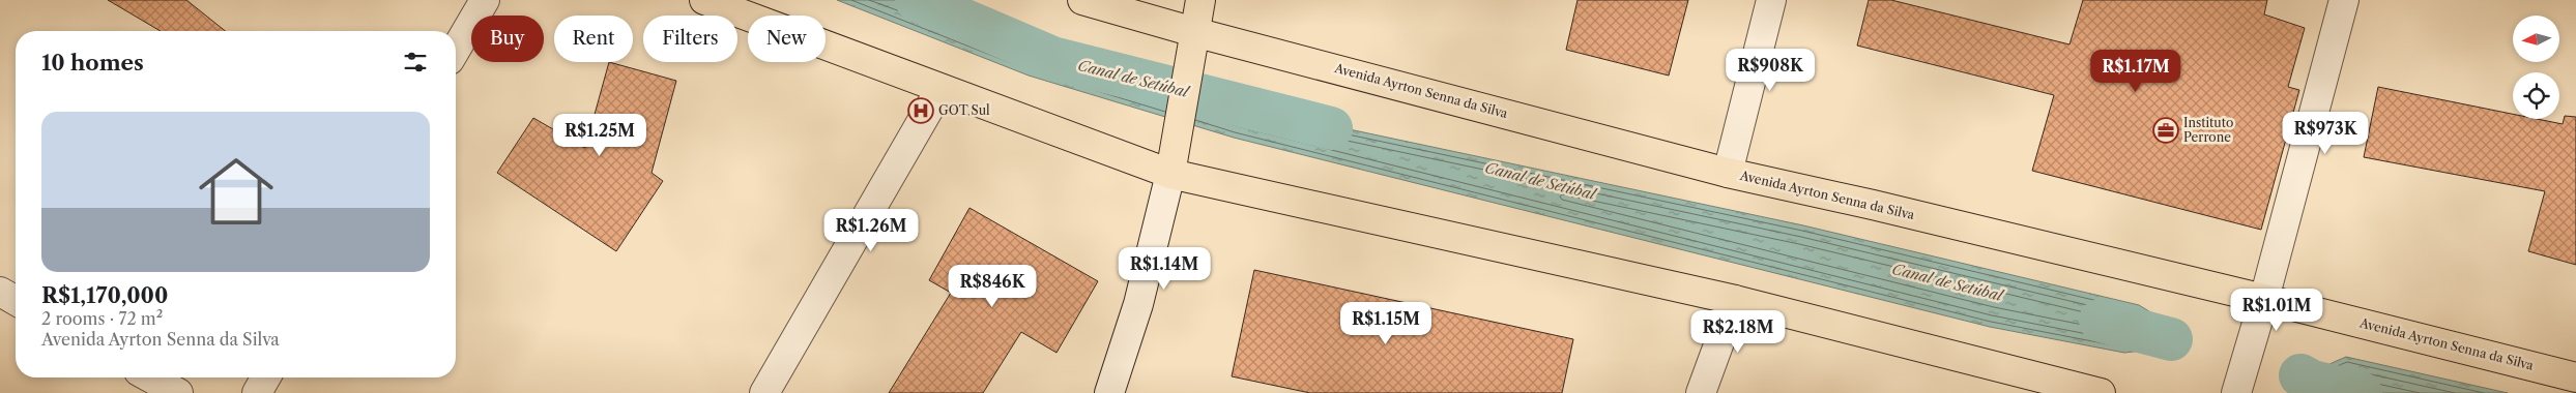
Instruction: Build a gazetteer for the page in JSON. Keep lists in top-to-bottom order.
{
  "streets": {
    "main road": ["Avenida Ayrton Senna da Silva"]
  },
  "water": ["Canal de Setúbal"],
  "places": {
    "hospital": ["GOT Sul"],
    "office": ["Instituto Perrone"]
  },
  "north": "left",
  "page": {
    "chip": [
      "Buy",
      "Rent",
      "Filters",
      "New"
    ],
    "heading": "10 homes",
    "price": [
      "R$908K",
      "R$1.17M",
      "R$973K",
      "R$1.25M",
      "R$1.26M",
      "R$1.14M",
      "R$846K",
      "R$1.01M",
      "R$1.15M",
      "R$2.18M"
    ],
    "list": [
      {
        "name": "R$1,170,000",
        "note": "2 rooms · 72 m² · Avenida Ayrton Senna da Silva"
      }
    ]
  }
}
